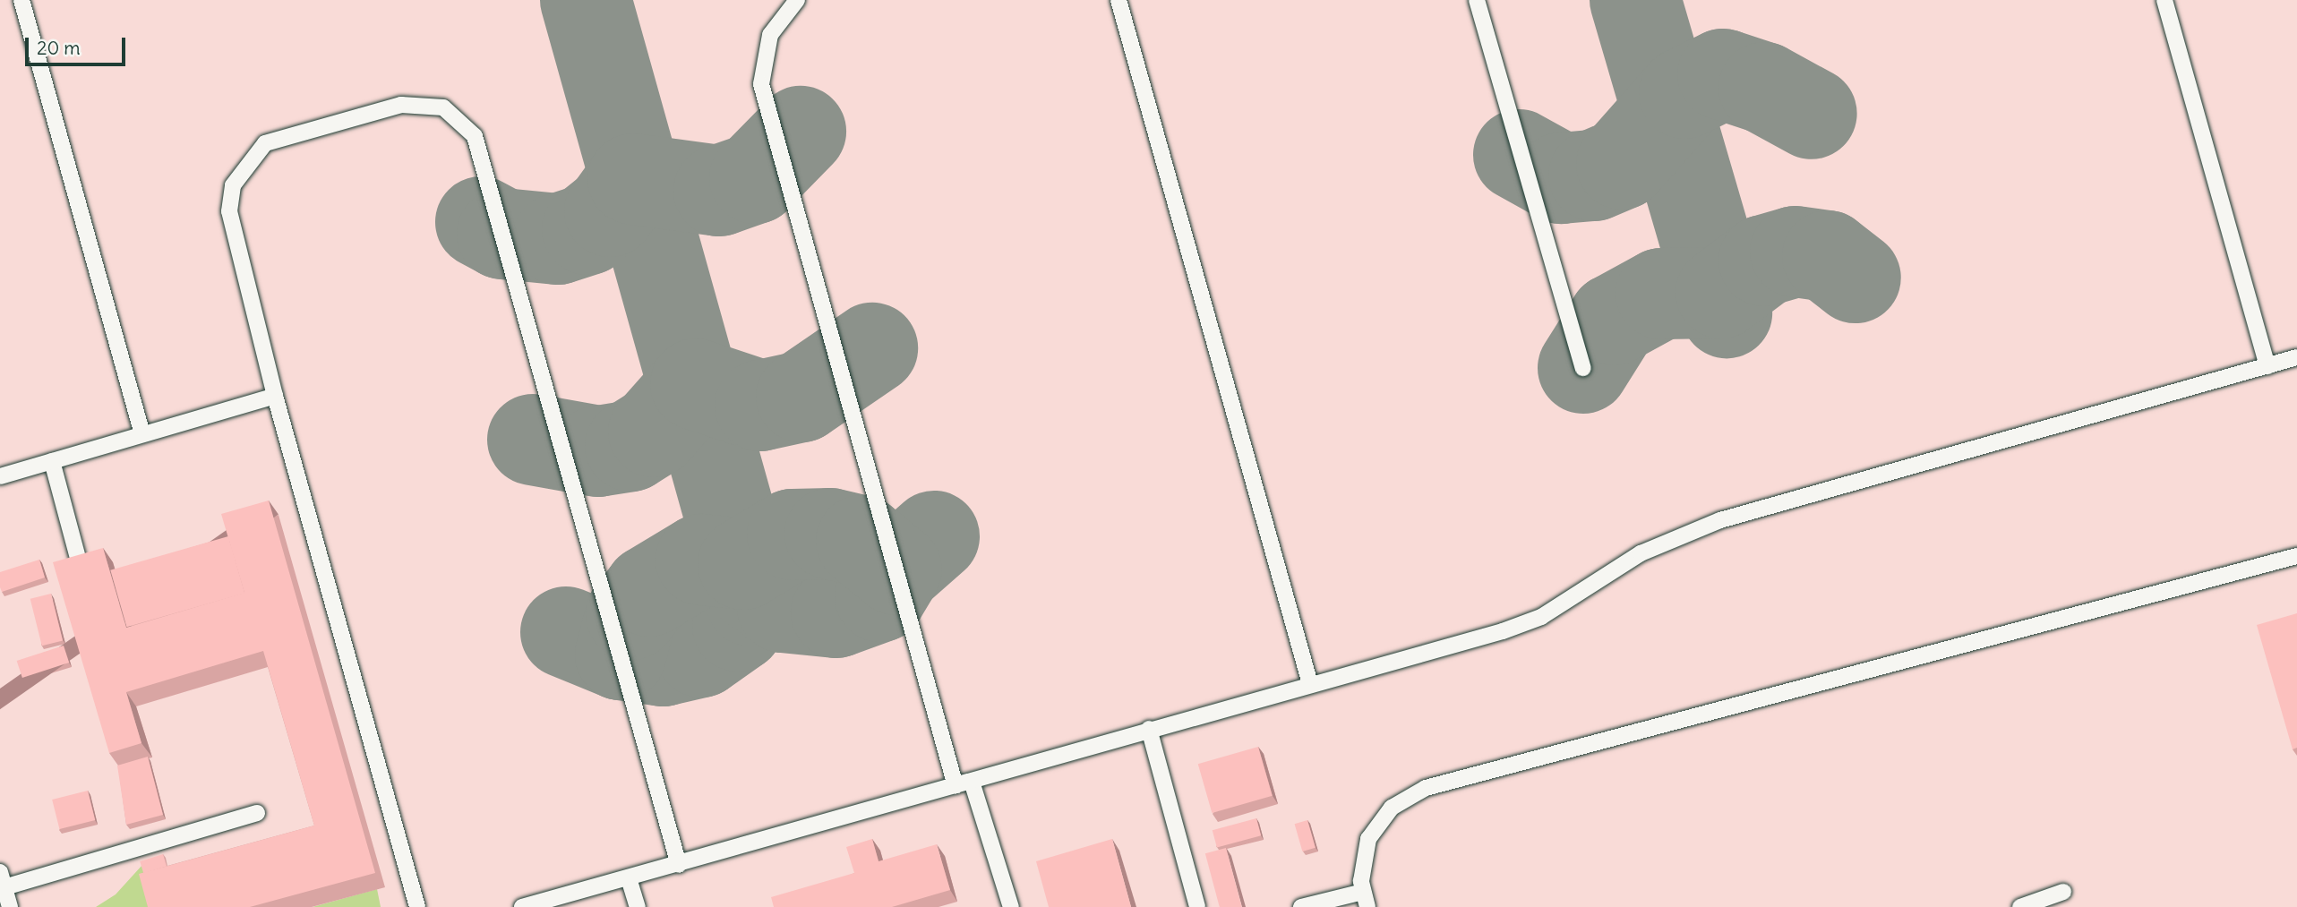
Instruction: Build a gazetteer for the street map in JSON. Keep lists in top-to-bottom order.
{
  "scale_bar": "20 m"
}
